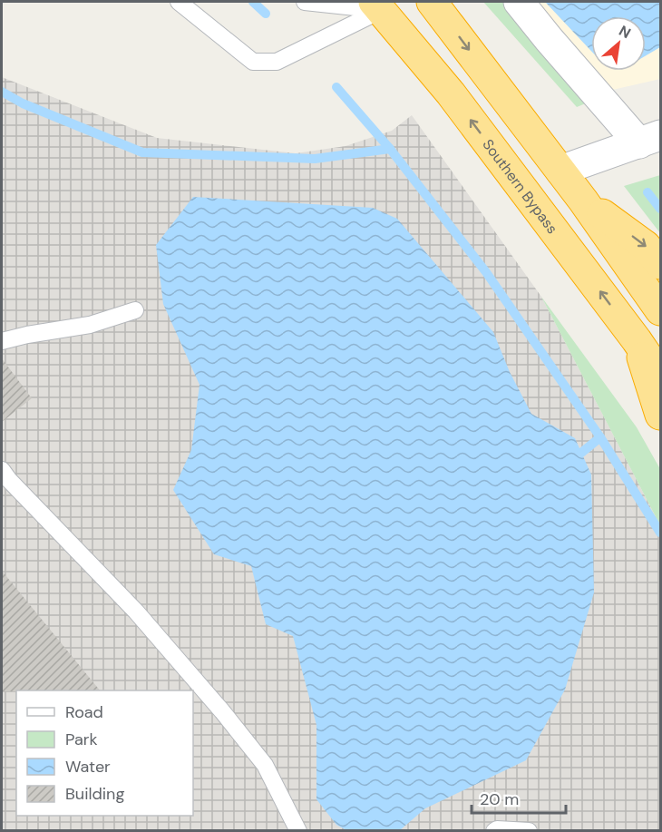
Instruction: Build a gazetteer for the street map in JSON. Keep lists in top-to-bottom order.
{
  "streets": {
    "highway": ["Southern Bypass"]
  },
  "legend": [
    "Road",
    "Park",
    "Water",
    "Building"
  ],
  "scale_bar": "20 m",
  "north": "top right"
}
